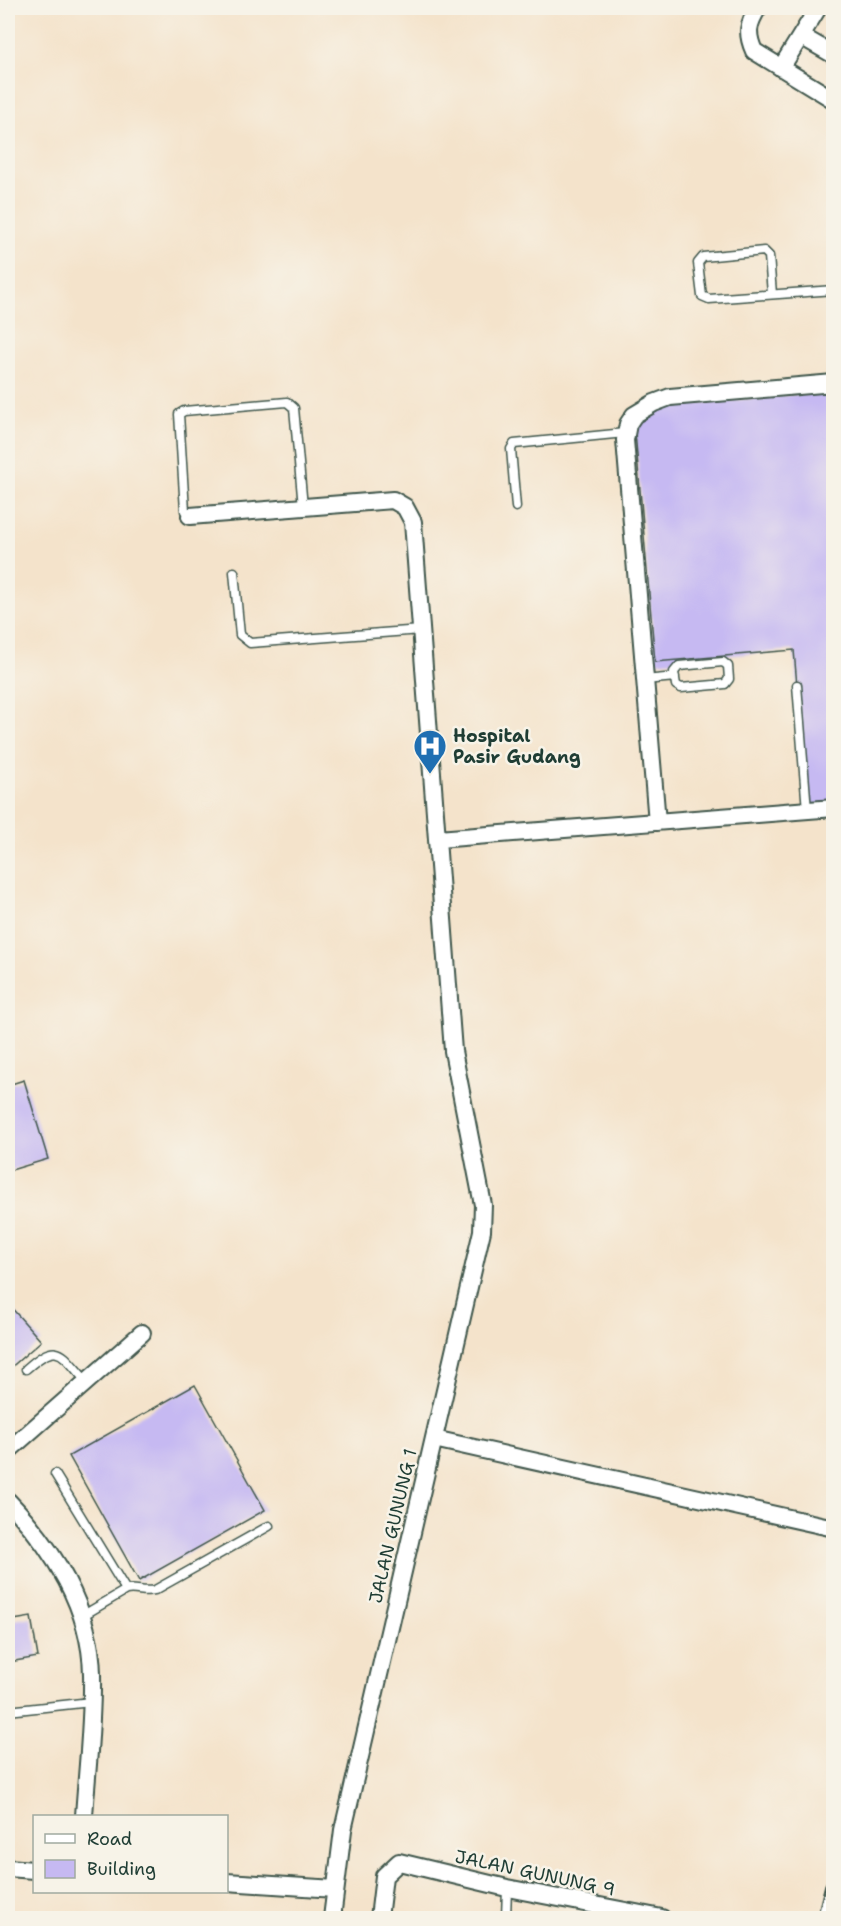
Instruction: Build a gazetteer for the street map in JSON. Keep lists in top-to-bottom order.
{
  "streets": {
    "street": ["JALAN GUNUNG 1", "JALAN GUNUNG 9"]
  },
  "places": {
    "hospital": ["Hospital Pasir Gudang"]
  },
  "legend": ["Road", "Building"]
}
